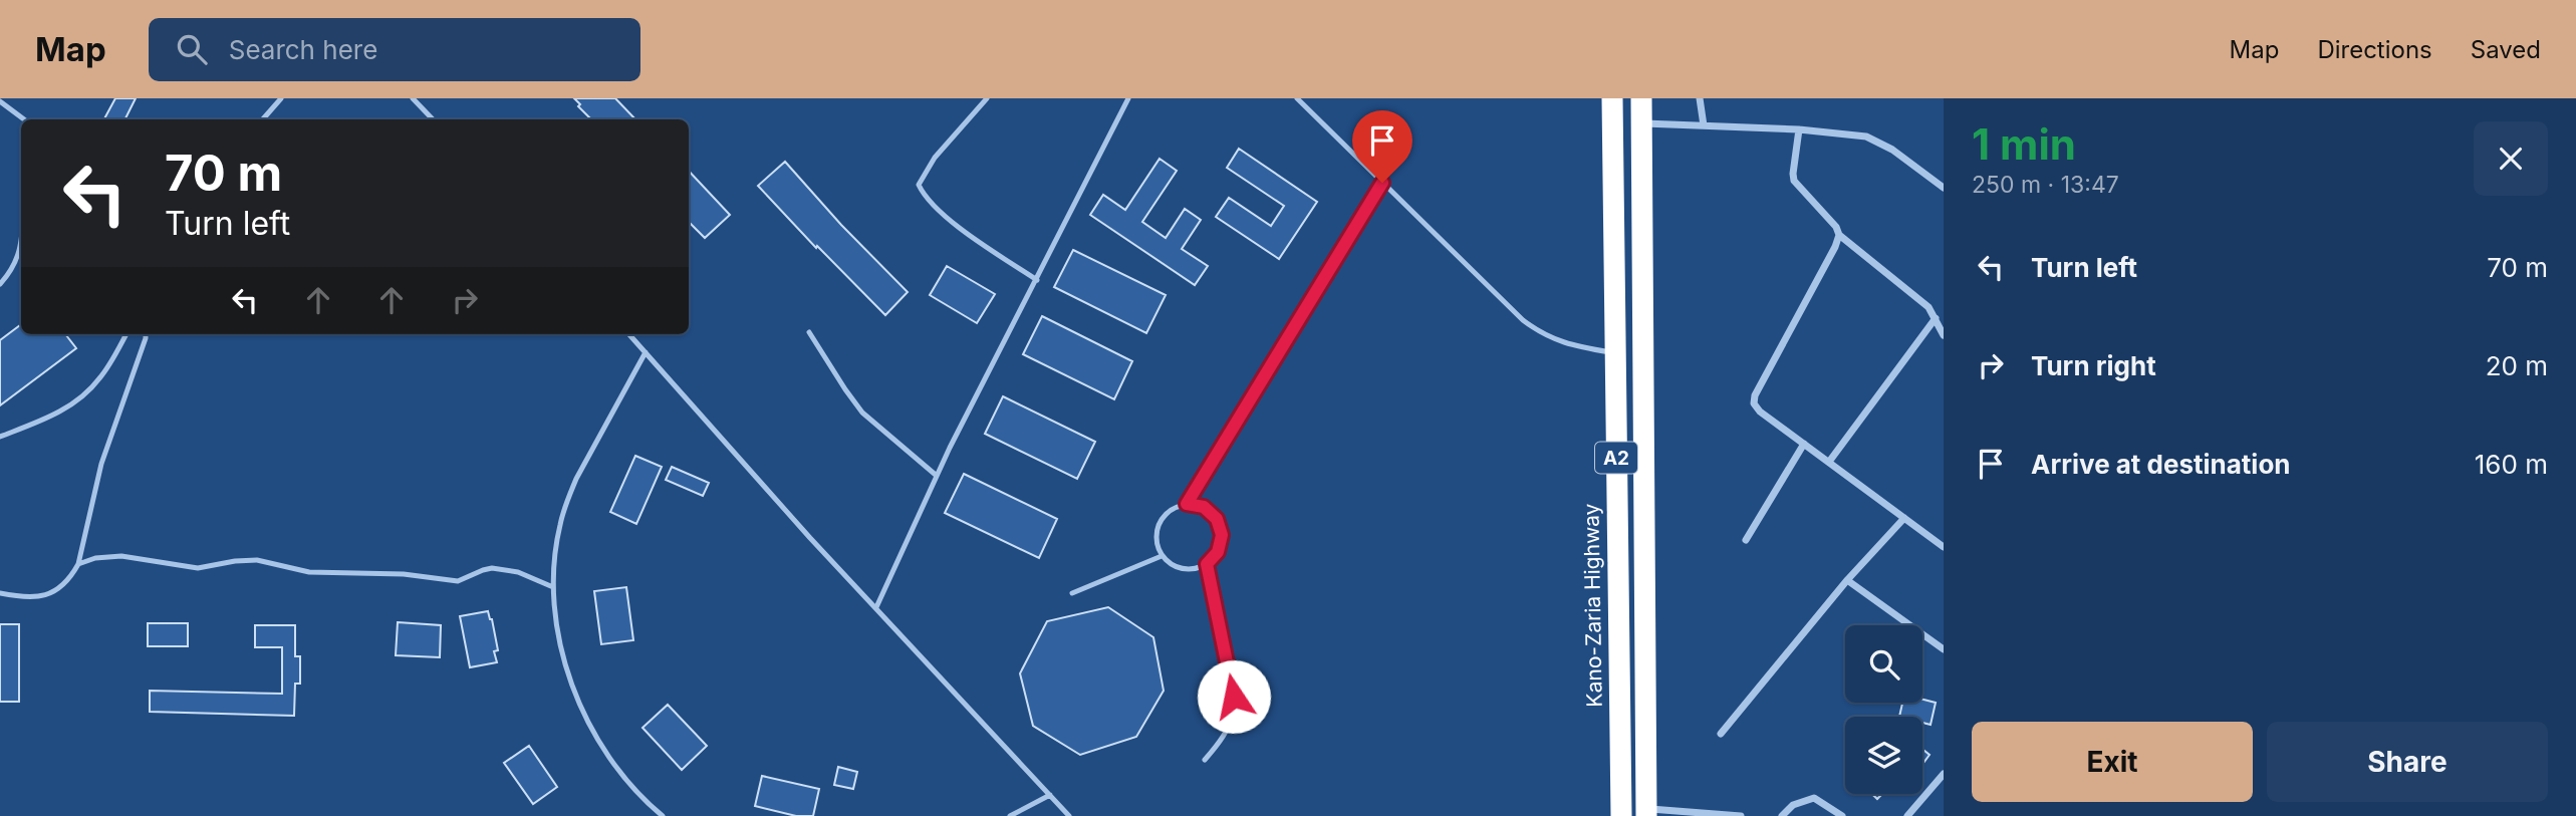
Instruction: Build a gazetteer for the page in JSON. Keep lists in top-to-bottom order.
{
  "streets": {
    "highway": ["A2", "Kano-Zaria Highway"]
  },
  "page": {
    "header": "Map",
    "search": "Search here",
    "nav": ["Map", "Directions", "Saved"],
    "heading": ["1 min", "250 m · 13:47"],
    "turn": ["70 m", "Turn left"],
    "list": [
      {
        "name": "Turn left",
        "value": "70 m"
      },
      {
        "name": "Turn right",
        "value": "20 m"
      },
      {
        "name": "Arrive at destination",
        "value": "160 m"
      }
    ],
    "buttons": ["Exit", "Share"]
  }
}
